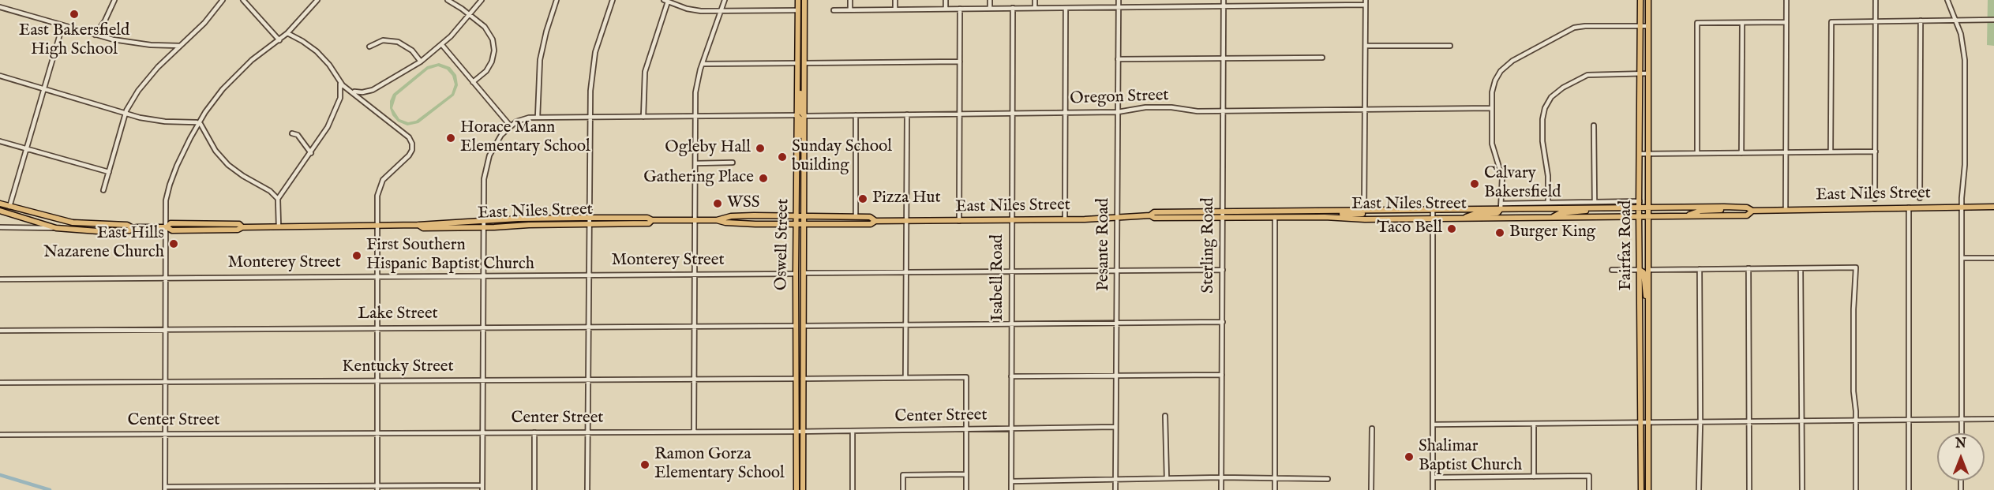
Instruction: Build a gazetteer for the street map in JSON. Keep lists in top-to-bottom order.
{
  "streets": {
    "main road": ["East Niles Street", "Oswell Street", "Fairfax Road"],
    "street": [
      "Oregon Street",
      "Pesante Road",
      "Sterling Road",
      "Monterey Street",
      "Isabell Road",
      "Lake Street",
      "Kentucky Street",
      "Center Street"
    ]
  },
  "crossings": [
    ["Oregon Street", "Oswell Street"],
    ["Oregon Street", "Pesante Road"],
    ["Oregon Street", "Sterling Road"],
    ["Oregon Street", "Isabell Road"],
    ["East Niles Street", "Oswell Street"],
    ["East Niles Street", "Pesante Road"],
    ["East Niles Street", "Sterling Road"],
    ["East Niles Street", "Fairfax Road"],
    ["East Niles Street", "Isabell Road"],
    ["Oswell Street", "Monterey Street"],
    ["Oswell Street", "Lake Street"],
    ["Oswell Street", "Kentucky Street"],
    ["Oswell Street", "Center Street"],
    ["Pesante Road", "Center Street"],
    ["Isabell Road", "Center Street"]
  ],
  "places": [
    "East Bakersfield High School",
    "Horace Mann Elementary School",
    "Ogleby Hall",
    "Sunday School building",
    "Gathering Place",
    "Calvary Bakersfield",
    "Pizza Hut",
    "WSS",
    "Taco Bell",
    "Burger King",
    "East Hills Nazarene Church",
    "First Southern Hispanic Baptist Church",
    "Shalimar Baptist Church",
    "Ramon Gorza Elementary School"
  ],
  "north": "top"
}
